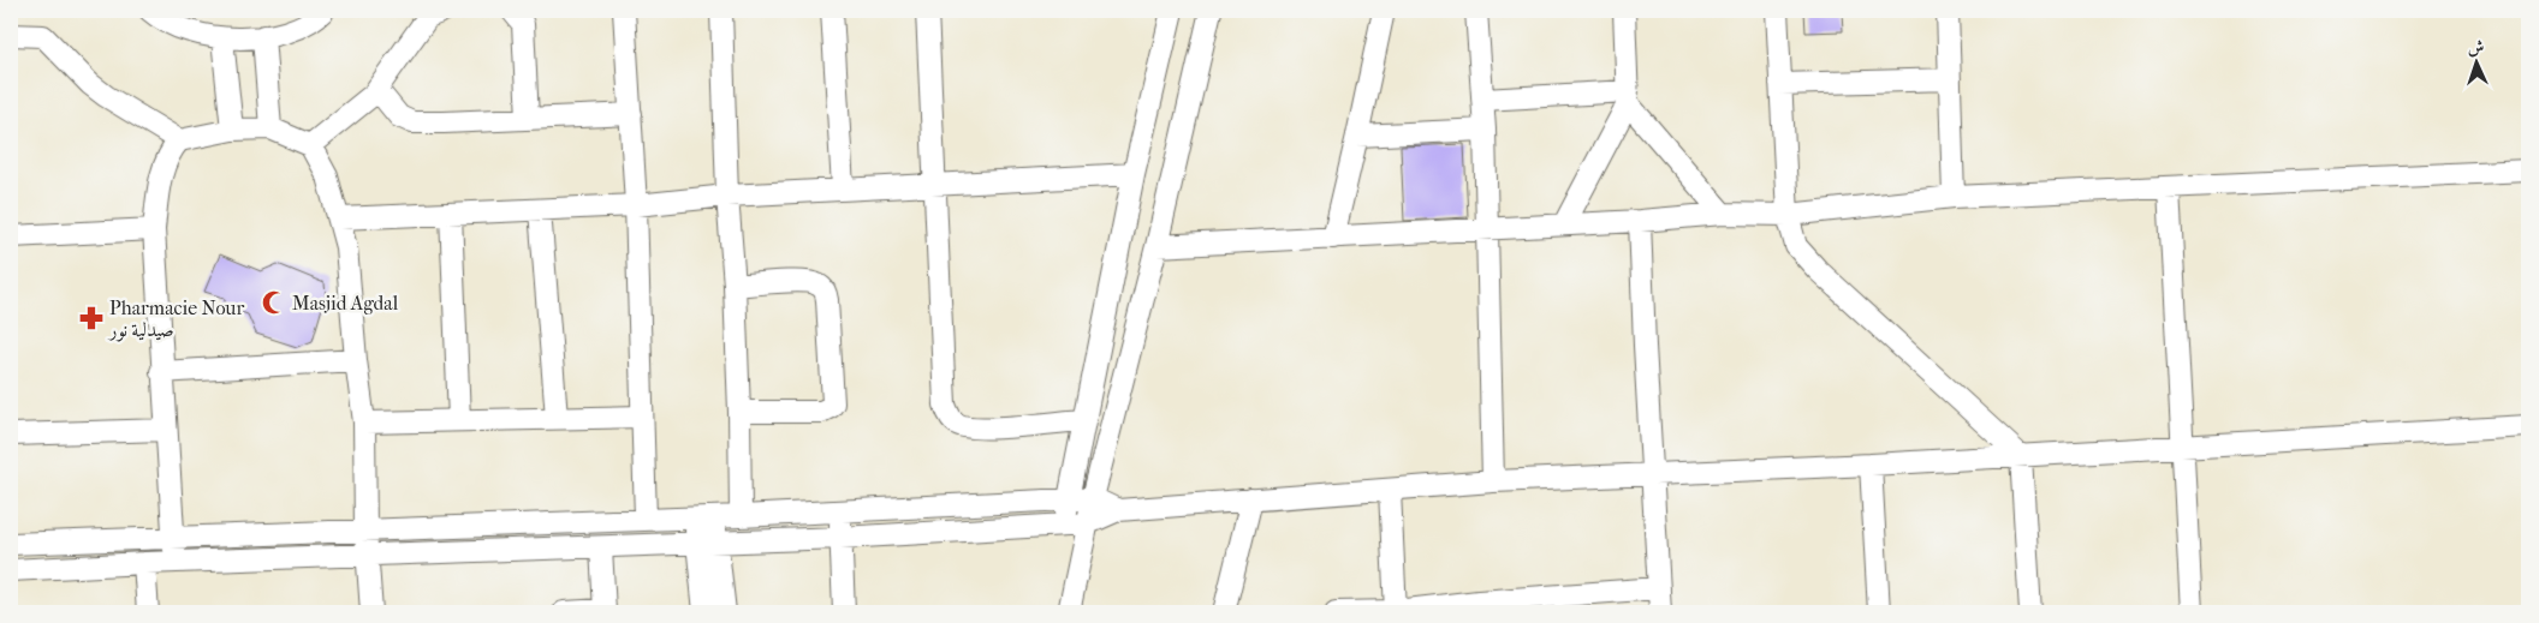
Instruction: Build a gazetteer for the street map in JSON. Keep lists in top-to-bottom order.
{
  "places": {
    "mosque": ["Masjid Agdal"],
    "pharmacy": ["Pharmacie Nour صيدلية نور"]
  },
  "north": "top"
}
